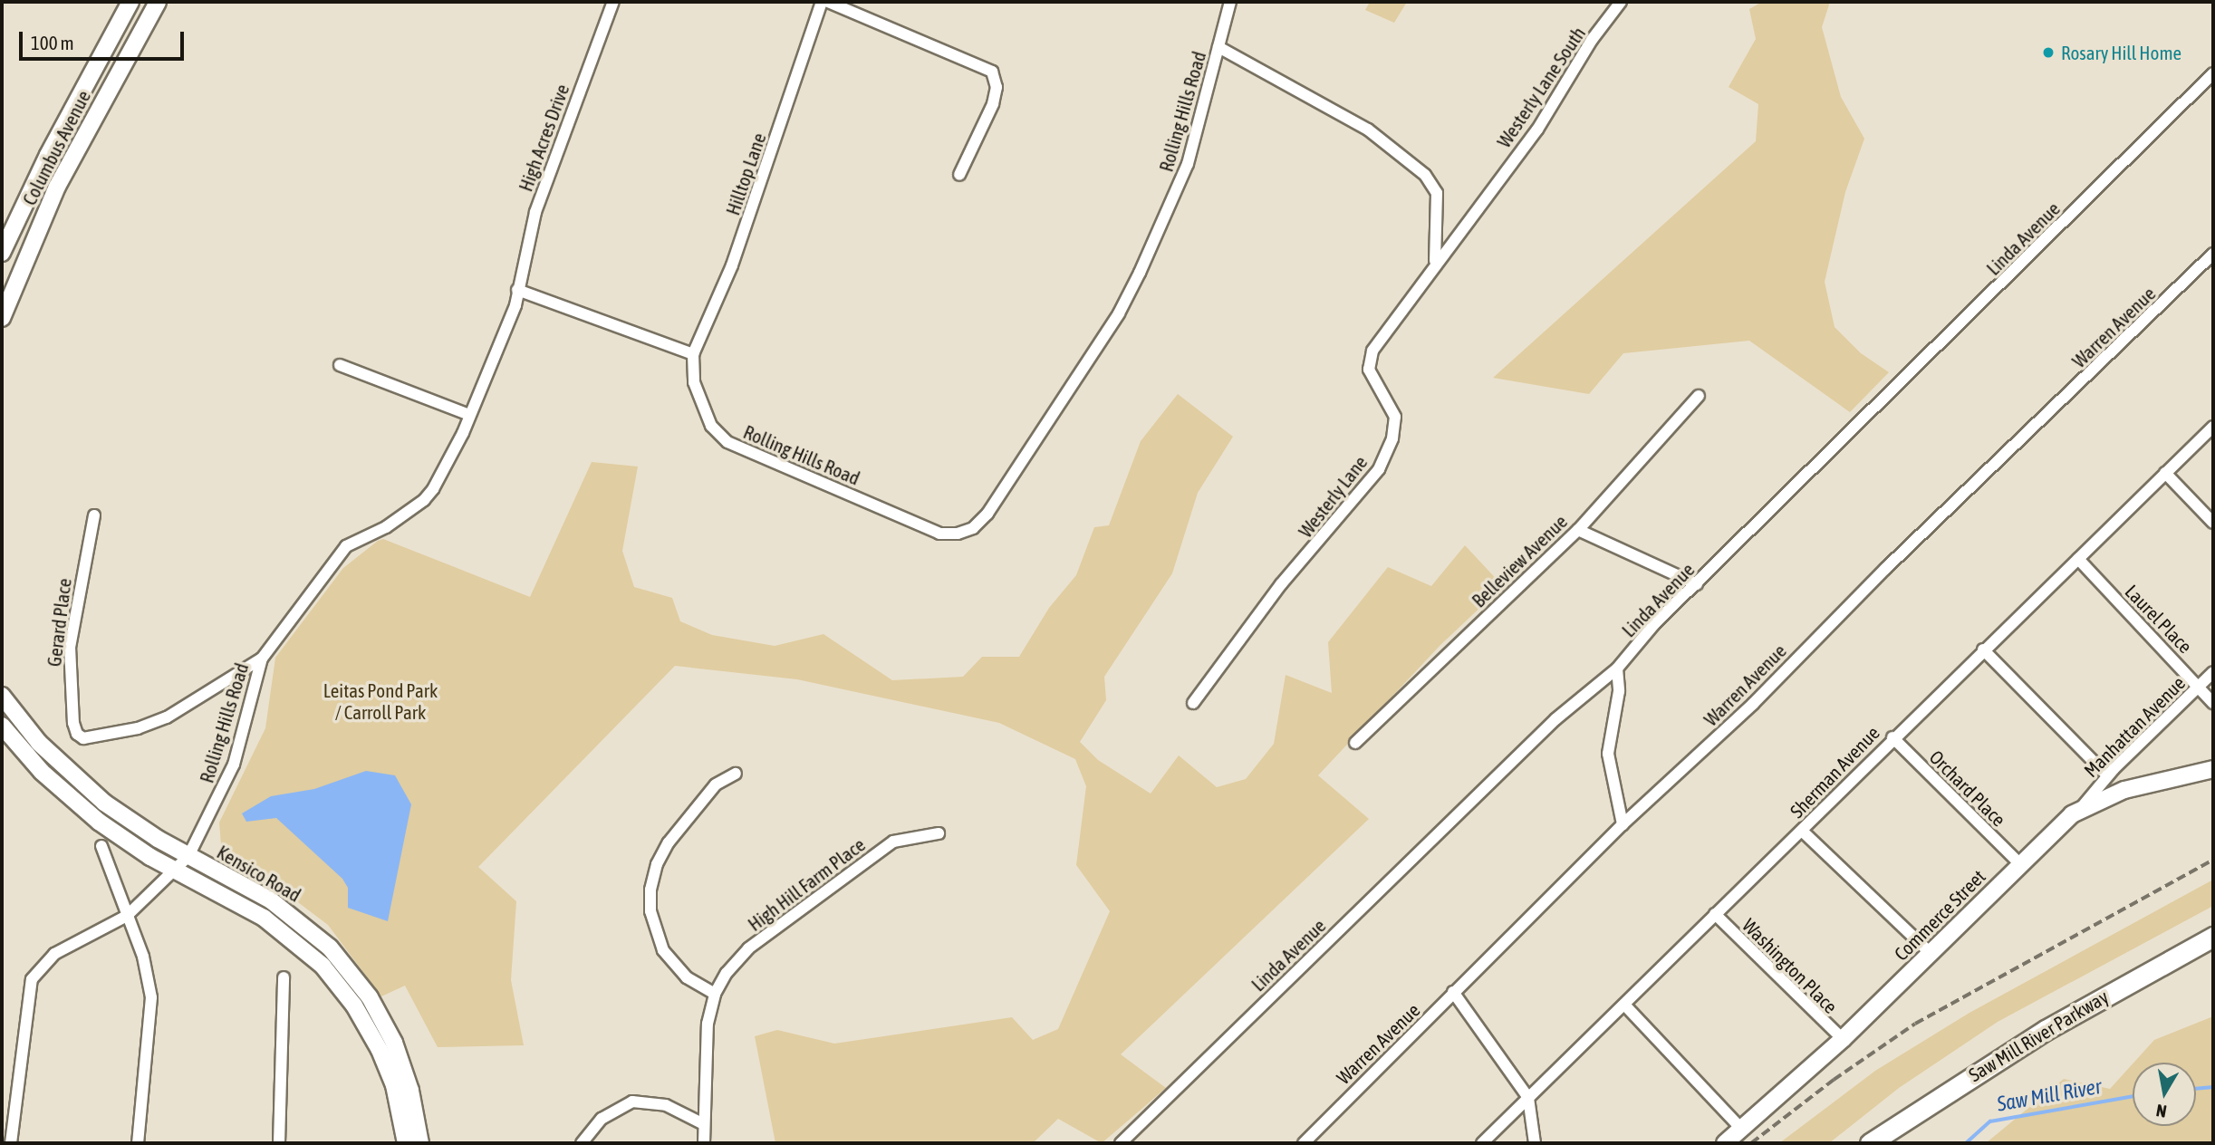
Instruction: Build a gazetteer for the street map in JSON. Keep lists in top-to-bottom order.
{
  "streets": {
    "highway": ["Saw Mill River Parkway"],
    "street": [
      "Westerly Lane South",
      "Rolling Hills Road",
      "High Acres Drive",
      "Columbus Avenue",
      "Hilltop Lane",
      "Linda Avenue",
      "Warren Avenue",
      "Westerly Lane",
      "Belleview Avenue",
      "Laurel Place",
      "Gerard Place",
      "Manhattan Avenue",
      "Sherman Avenue",
      "Orchard Place",
      "Kensico Road",
      "High Hill Farm Place",
      "Commerce Street",
      "Washington Place"
    ]
  },
  "crossings": [
    ["Westerly Lane South", "Westerly Lane"],
    ["Rolling Hills Road", "High Acres Drive"],
    ["Rolling Hills Road", "Hilltop Lane"],
    ["Rolling Hills Road", "Gerard Place"],
    ["Rolling Hills Road", "Kensico Road"],
    ["Laurel Place", "Manhattan Avenue"],
    ["Laurel Place", "Sherman Avenue"],
    ["Manhattan Avenue", "Commerce Street"],
    ["Sherman Avenue", "Orchard Place"],
    ["Sherman Avenue", "Washington Place"],
    ["Orchard Place", "Commerce Street"],
    ["Commerce Street", "Washington Place"]
  ],
  "water": ["Saw Mill River"],
  "parks": ["Leitas Pond Park / Carroll Park"],
  "places": ["Rosary Hill Home"],
  "scale_bar": "100 m",
  "north": "bottom"
}
